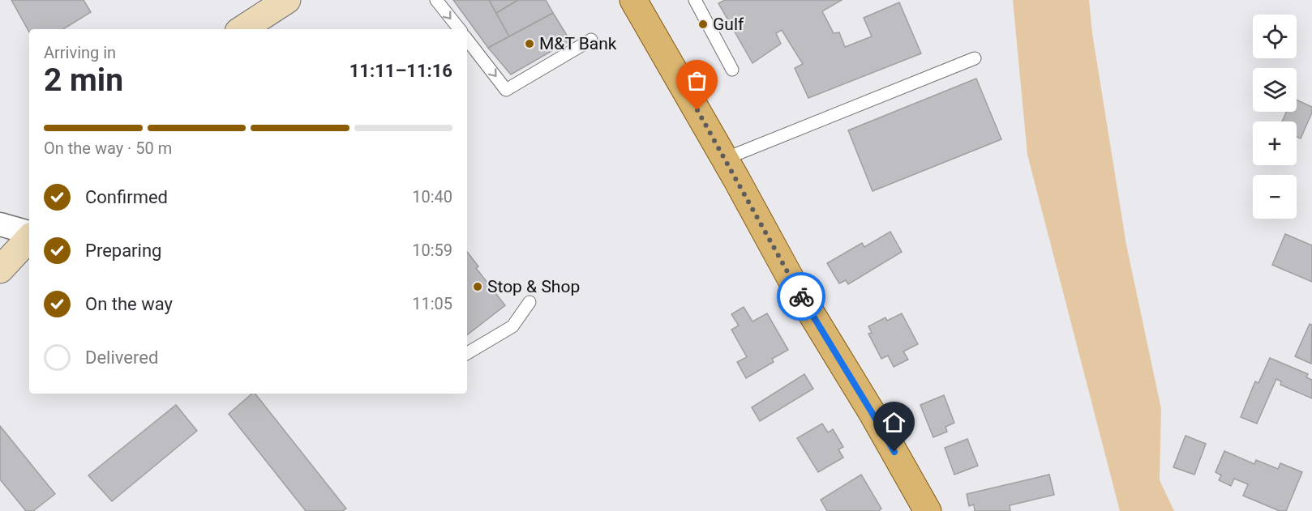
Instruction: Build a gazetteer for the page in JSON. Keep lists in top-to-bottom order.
{
  "places": ["Gulf", "M&T Bank", "Stop & Shop"],
  "page": {
    "map_buttons": ["+", "−"],
    "heading": ["2 min", "Arriving in", "11:11–11:16"],
    "bar": "On the way · 50 m",
    "list": [
      ["Confirmed", "10:40"],
      ["Preparing", "10:59"],
      ["On the way", "11:05"],
      "Delivered"
    ]
  }
}
